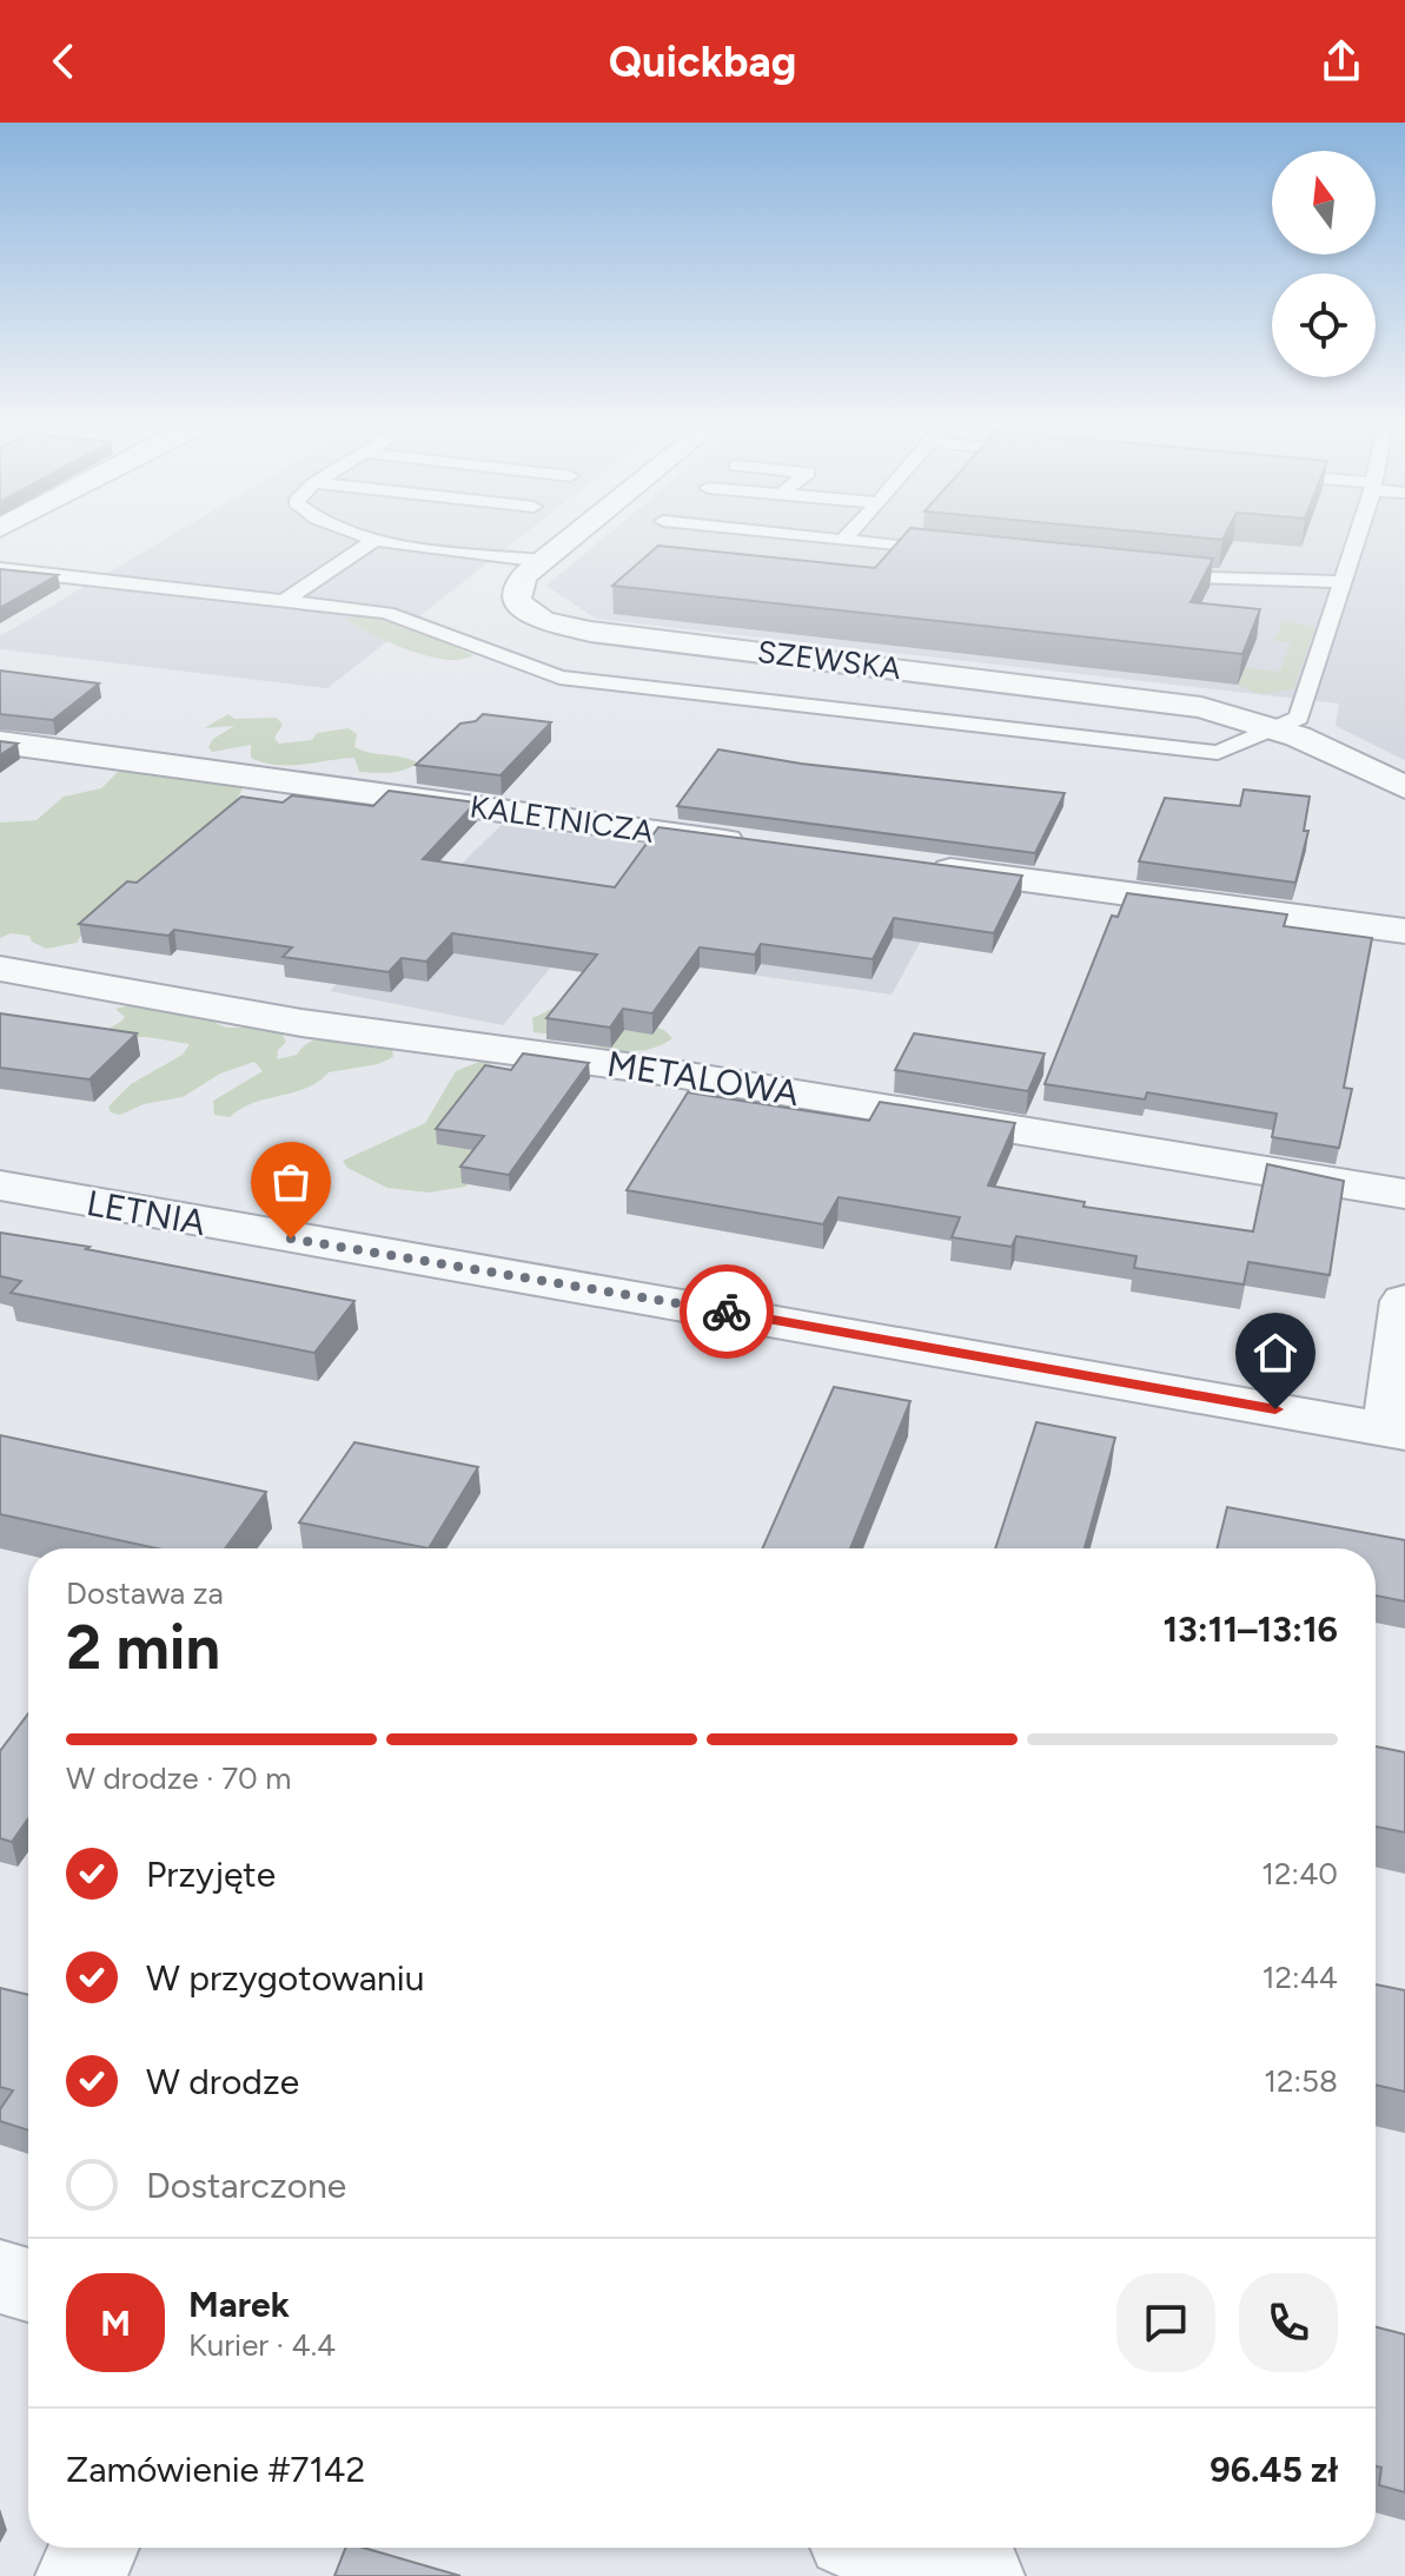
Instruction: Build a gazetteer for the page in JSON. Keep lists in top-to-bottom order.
{
  "streets": {
    "street": [
      "SZEWSKA",
      "KALETNICZA",
      "METALOWA",
      "LETNIA"
    ]
  },
  "north": "top",
  "page": {
    "header": "Quickbag",
    "heading": ["2 min", "Dostawa za", "13:11–13:16"],
    "panel": [
      "Marek",
      "Kurier · 4.4",
      "Zamówienie #7142",
      "96.45 zł"
    ],
    "bar": "W drodze · 70 m",
    "list": [
      ["Przyjęte", "12:40"],
      ["W przygotowaniu", "12:44"],
      ["W drodze", "12:58"],
      "Dostarczone"
    ],
    "round": "M"
  }
}
